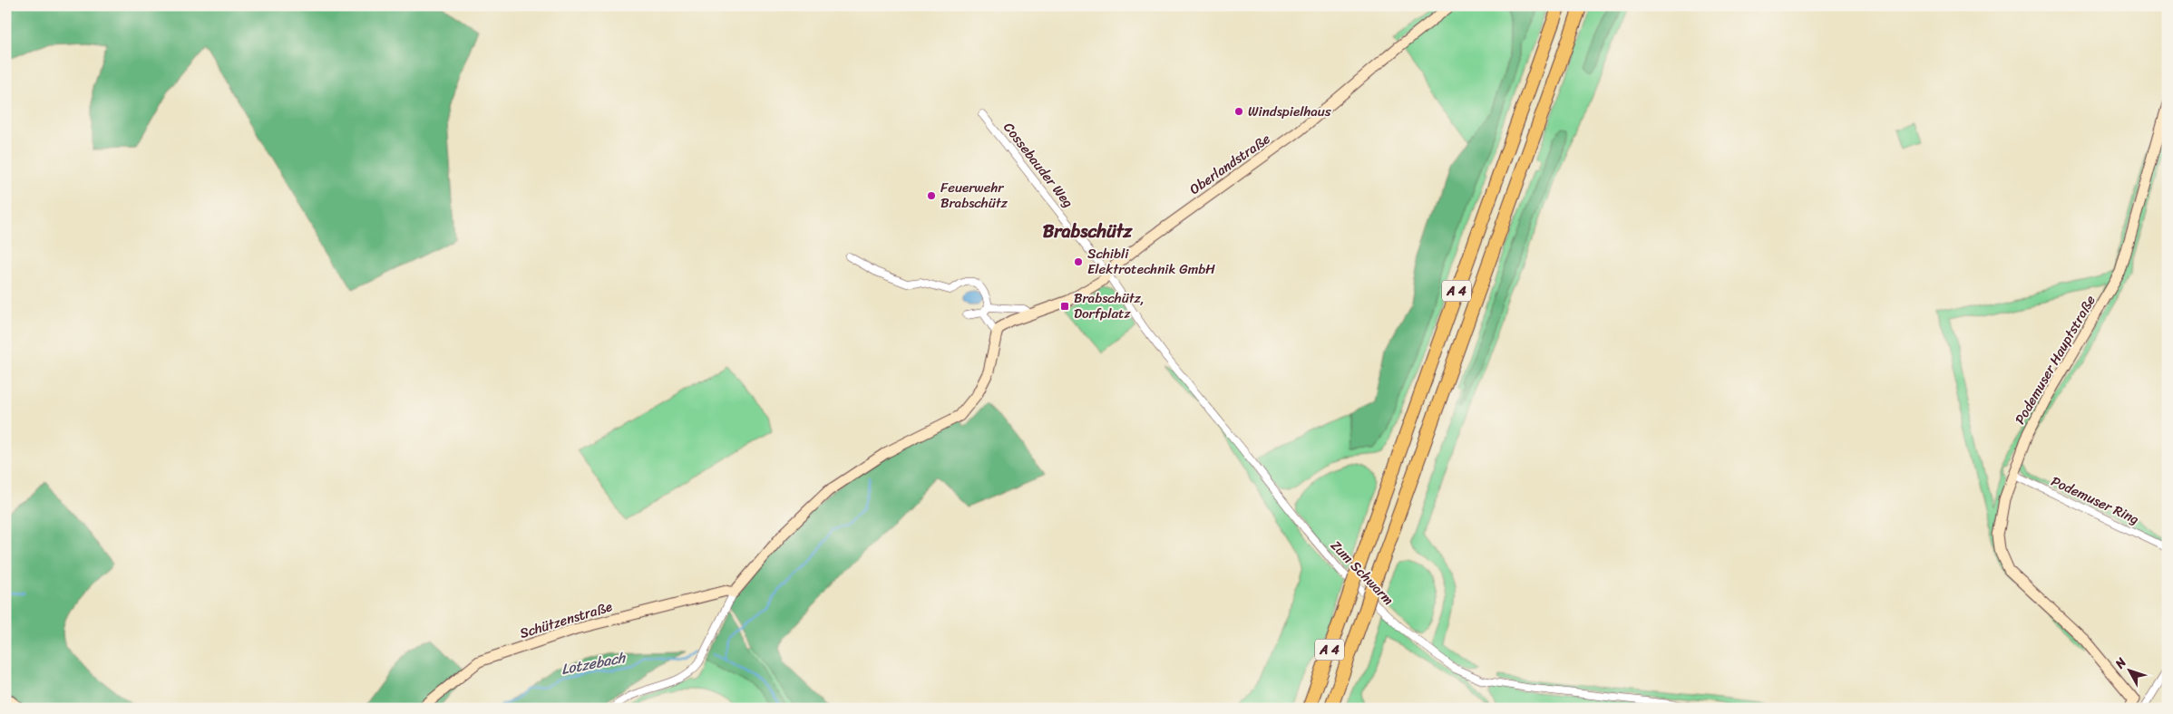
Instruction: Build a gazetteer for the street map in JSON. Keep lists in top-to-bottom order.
{
  "streets": {
    "highway": ["A 4"],
    "street": [
      "Oberlandstraße",
      "Cossebauder Weg",
      "Podemuser Hauptstraße",
      "Podemuser Ring",
      "Zum Schwarm",
      "Schützenstraße"
    ]
  },
  "crossings": [
    ["Oberlandstraße", "Cossebauder Weg"],
    ["Oberlandstraße", "Zum Schwarm"],
    ["Cossebauder Weg", "Zum Schwarm"],
    ["Podemuser Hauptstraße", "Podemuser Ring"]
  ],
  "districts": ["Brabschütz"],
  "water": ["Lotzebach"],
  "places": {
    "other": ["Windspielhaus", "Feuerwehr Brabschütz", "Schibli Elektrotechnik GmbH"],
    "transit": ["Brabschütz, Dorfplatz"]
  },
  "north": "top left"
}
